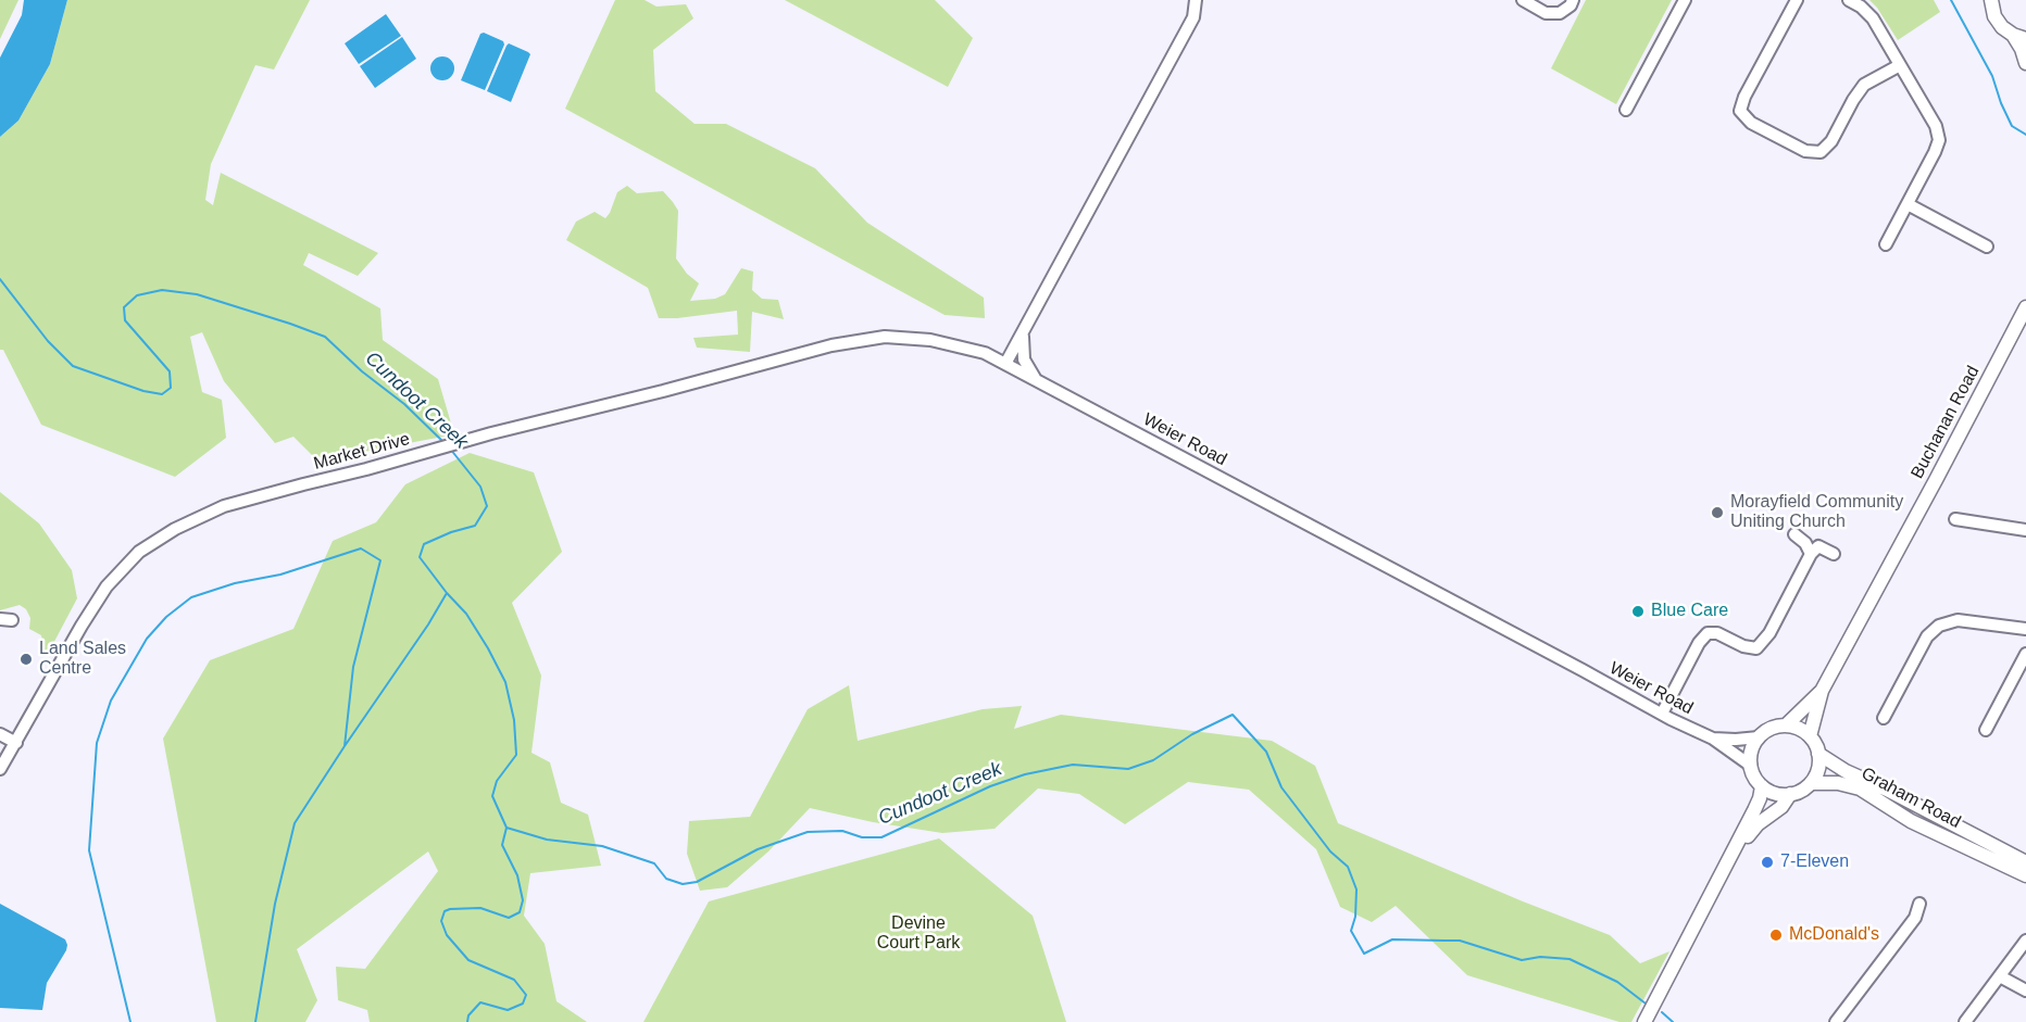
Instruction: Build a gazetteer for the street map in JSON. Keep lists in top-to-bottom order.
{
  "streets": {
    "main road": ["Buchanan Road", "Graham Road"],
    "street": ["Weier Road", "Market Drive"]
  },
  "crossings": [
    ["Buchanan Road", "Weier Road"],
    ["Buchanan Road", "Graham Road"],
    ["Weier Road", "Market Drive"],
    ["Weier Road", "Graham Road"]
  ],
  "water": ["Cundoot Creek"],
  "parks": ["Devine Court Park"],
  "places": [
    "Morayfield Community Uniting Church",
    "Blue Care",
    "Land Sales Centre",
    "7-Eleven",
    "McDonald's"
  ]
}
